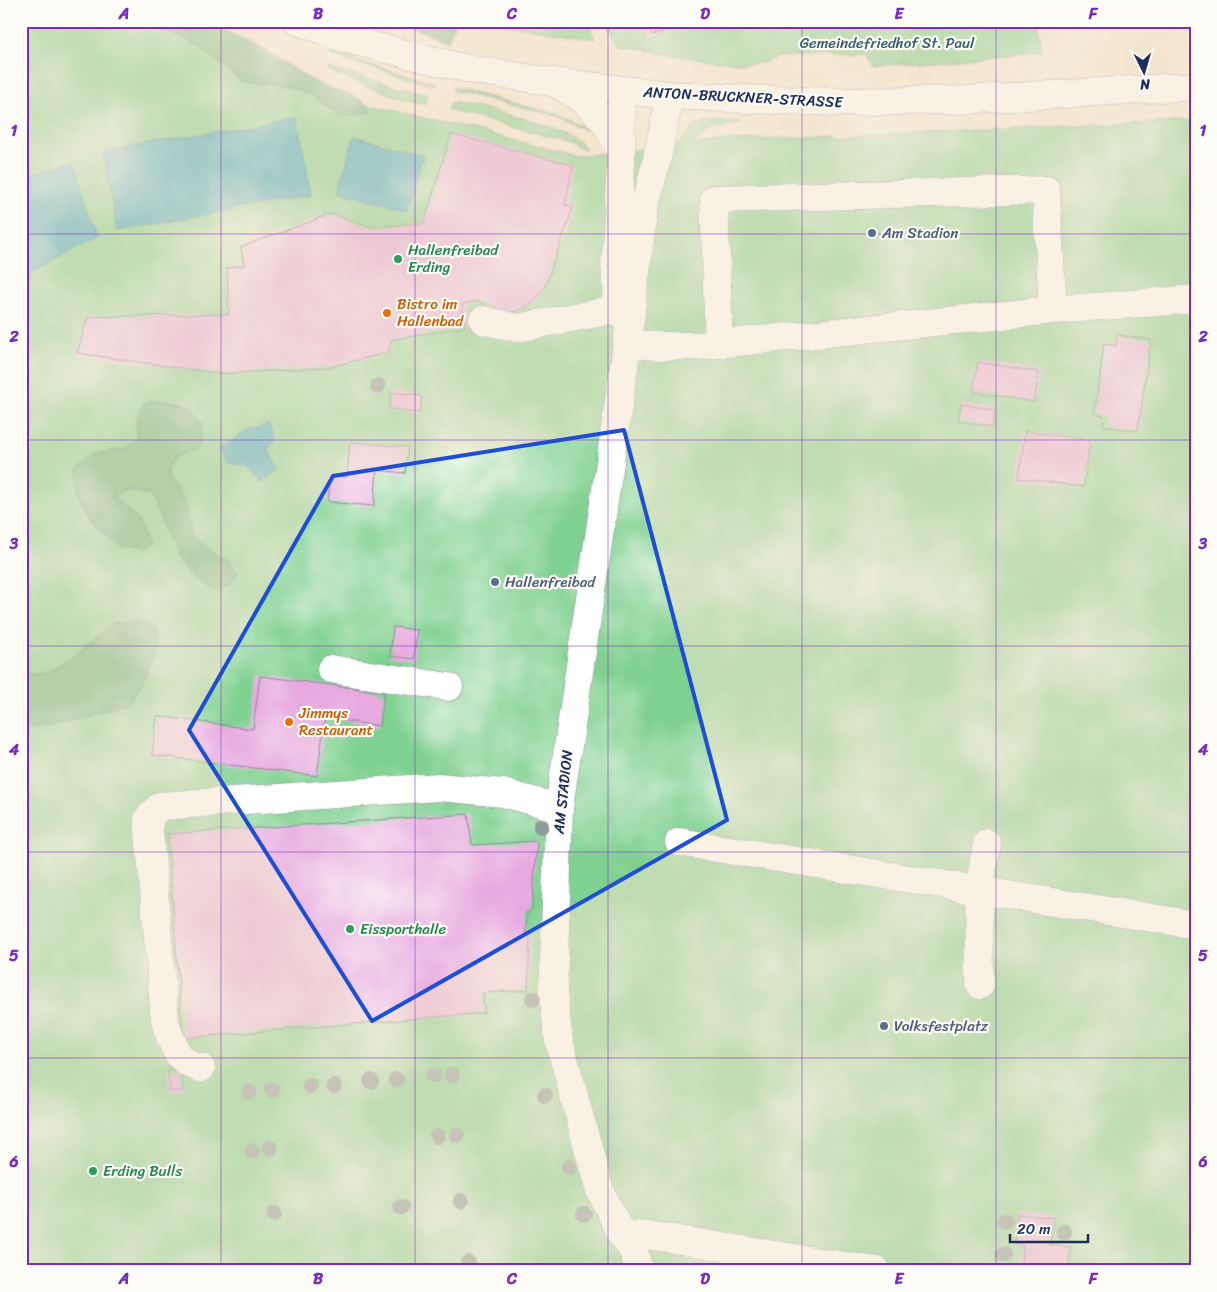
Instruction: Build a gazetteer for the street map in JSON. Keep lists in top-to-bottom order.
{
  "streets": {
    "street": ["ANTON-BRUCKNER-STRASSE", "AM STADION"]
  },
  "crossings": [
    ["ANTON-BRUCKNER-STRASSE", "AM STADION"]
  ],
  "parks": ["Gemeindefriedhof St. Paul"],
  "places": [
    "Am Stadion",
    "Hallenfreibad Erding",
    "Bistro im Hallenbad",
    "Hallenfreibad",
    "Jimmys Restaurant",
    "Eissporthalle",
    "Volksfestplatz",
    "Erding Bulls"
  ],
  "scale_bar": "20 m",
  "north": "bottom",
  "grid": {
    "columns": [
      "A",
      "B",
      "C",
      "D",
      "E",
      "F"
    ],
    "rows": [
      "1",
      "2",
      "3",
      "4",
      "5",
      "6"
    ]
  }
}
